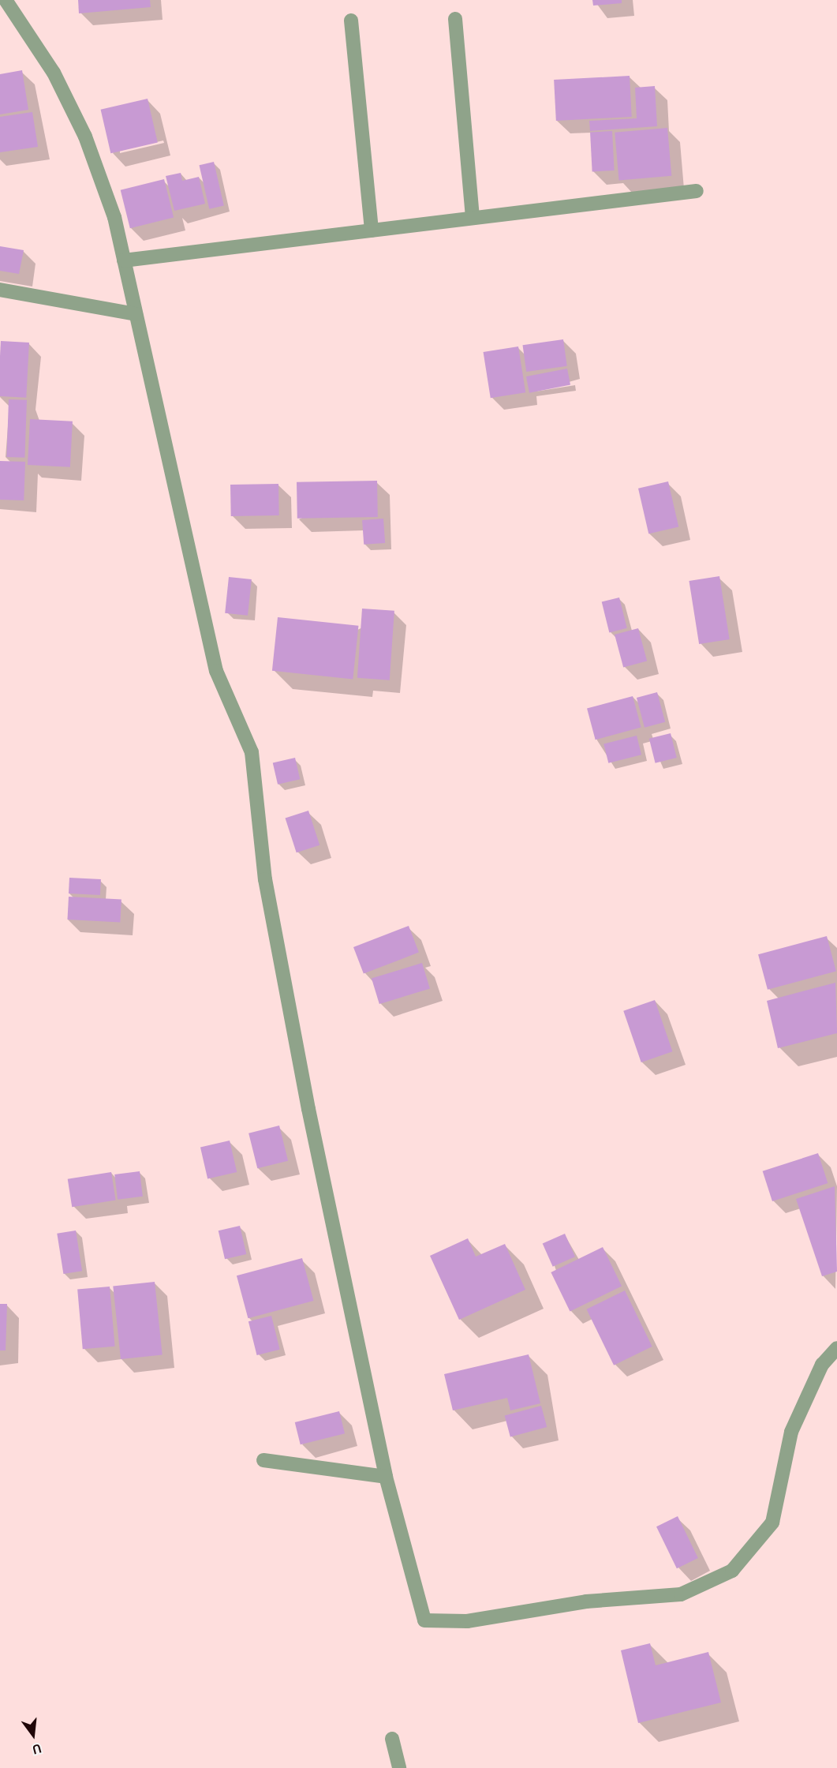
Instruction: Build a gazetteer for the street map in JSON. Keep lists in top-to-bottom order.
{
  "north": "bottom"
}
